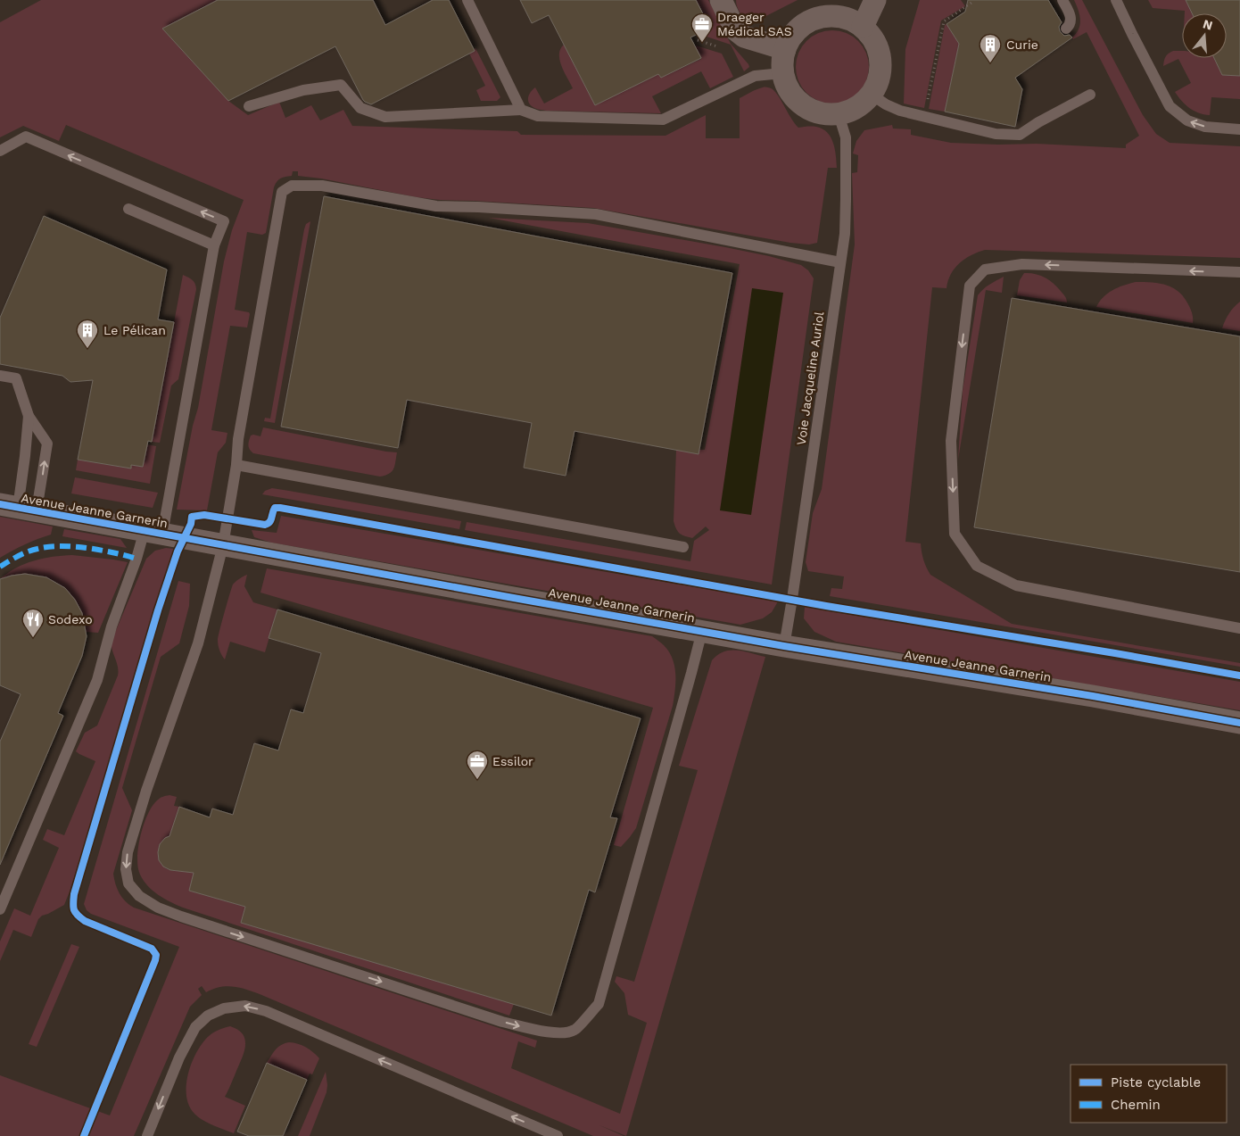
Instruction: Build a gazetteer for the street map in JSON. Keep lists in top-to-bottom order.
{
  "streets": {
    "street": ["Avenue Jeanne Garnerin"],
    "lane": ["Voie Jacqueline Auriol"]
  },
  "crossings": [
    ["Voie Jacqueline Auriol", "Avenue Jeanne Garnerin"]
  ],
  "places": {
    "office": ["Draeger Médical SAS", "Essilor"],
    "building": ["Curie", "Le Pélican"],
    "restaurant": ["Sodexo"]
  },
  "legend": ["Piste cyclable", "Chemin"],
  "north": "top"
}
